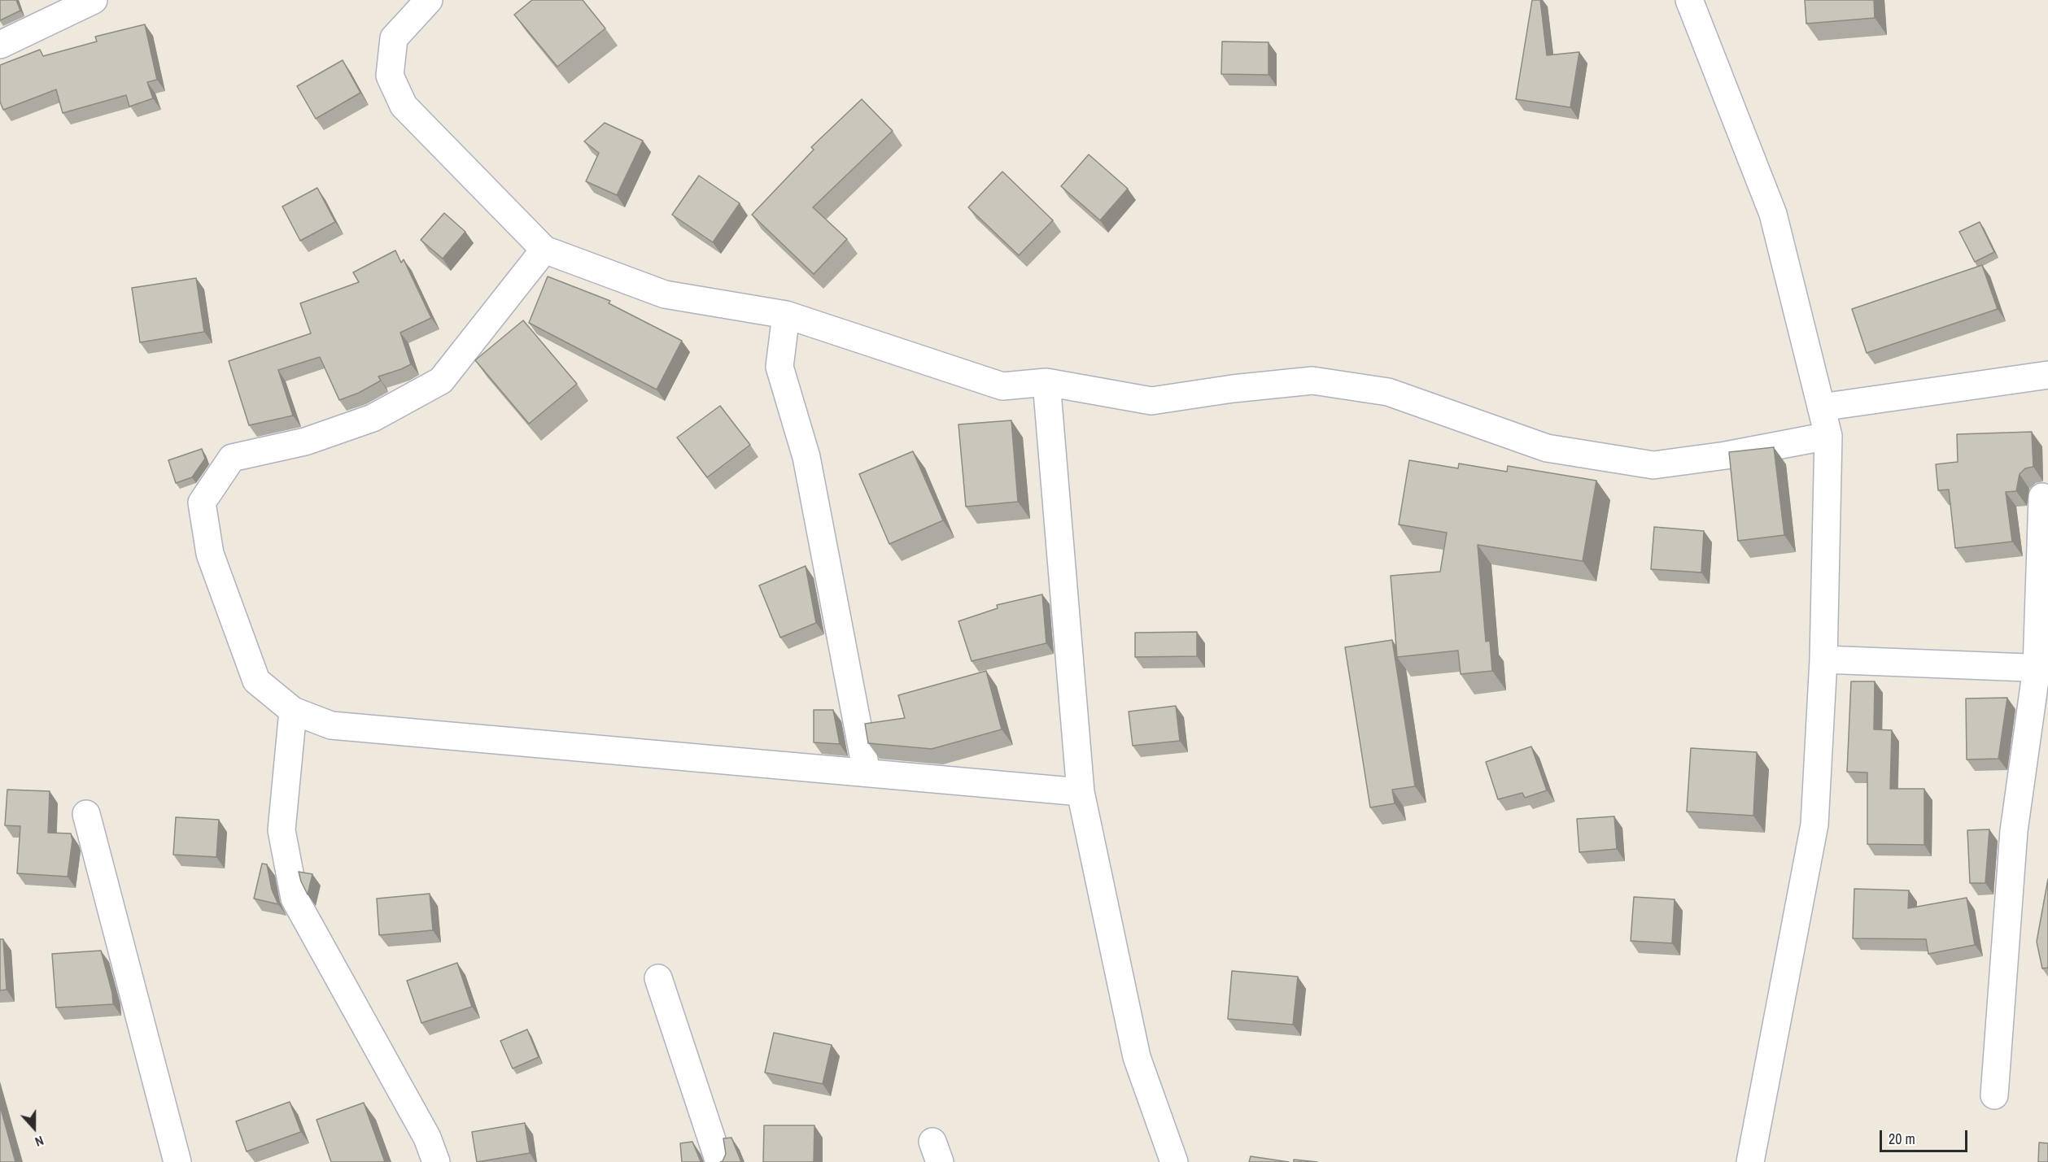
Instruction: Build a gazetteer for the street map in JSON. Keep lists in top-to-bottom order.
{
  "scale_bar": "20 m",
  "north": "bottom"
}
